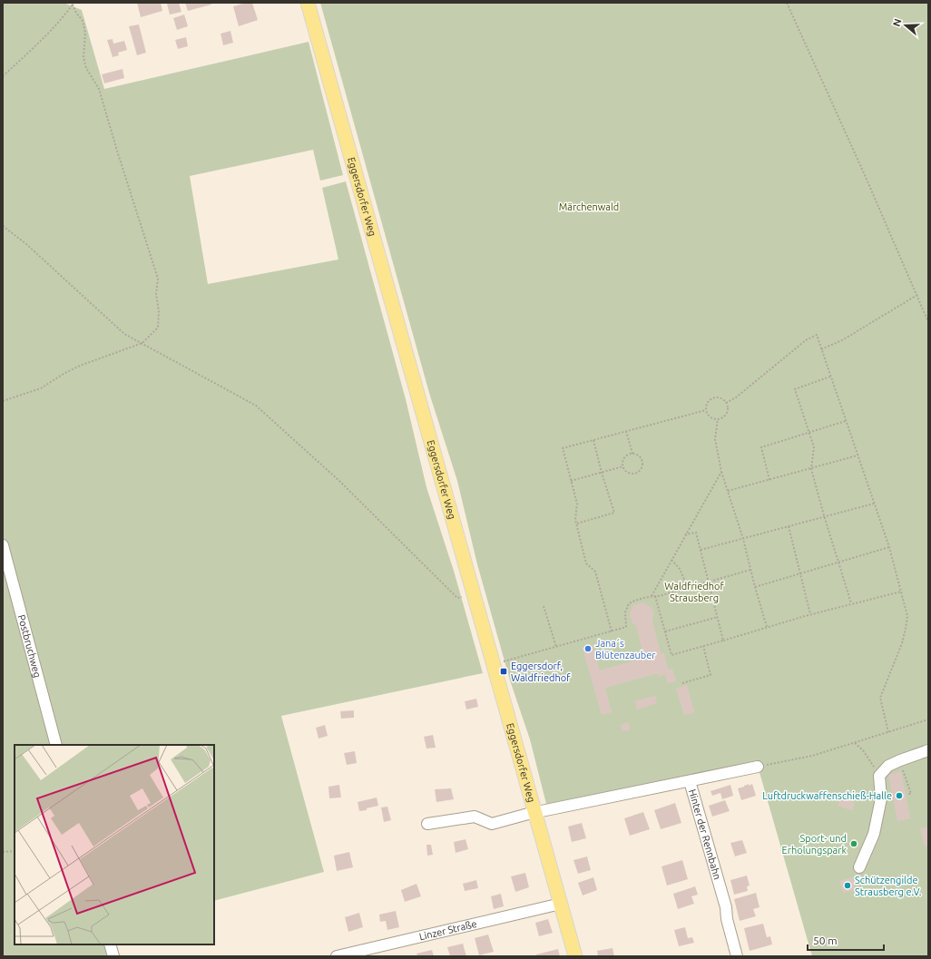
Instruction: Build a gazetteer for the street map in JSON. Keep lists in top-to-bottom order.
{
  "streets": {
    "main road": ["Eggersdorfer Weg"],
    "street": ["Postbruchweg", "Hinter der Rennbahn", "Linzer Straße"]
  },
  "crossings": [
    ["Eggersdorfer Weg", "Hinter der Rennbahn"],
    ["Eggersdorfer Weg", "Linzer Straße"]
  ],
  "parks": ["Märchenwald", "Waldfriedhof Strausberg"],
  "places": {
    "other": [
      "Jana´s Blütenzauber",
      "Luftdruckwaffenschieß-Halle",
      "Sport- und Erholungspark",
      "Schützengilde Strausberg e.V."
    ],
    "transit": ["Eggersdorf, Waldfriedhof"]
  },
  "scale_bar": "50 m",
  "north": "left"
}
